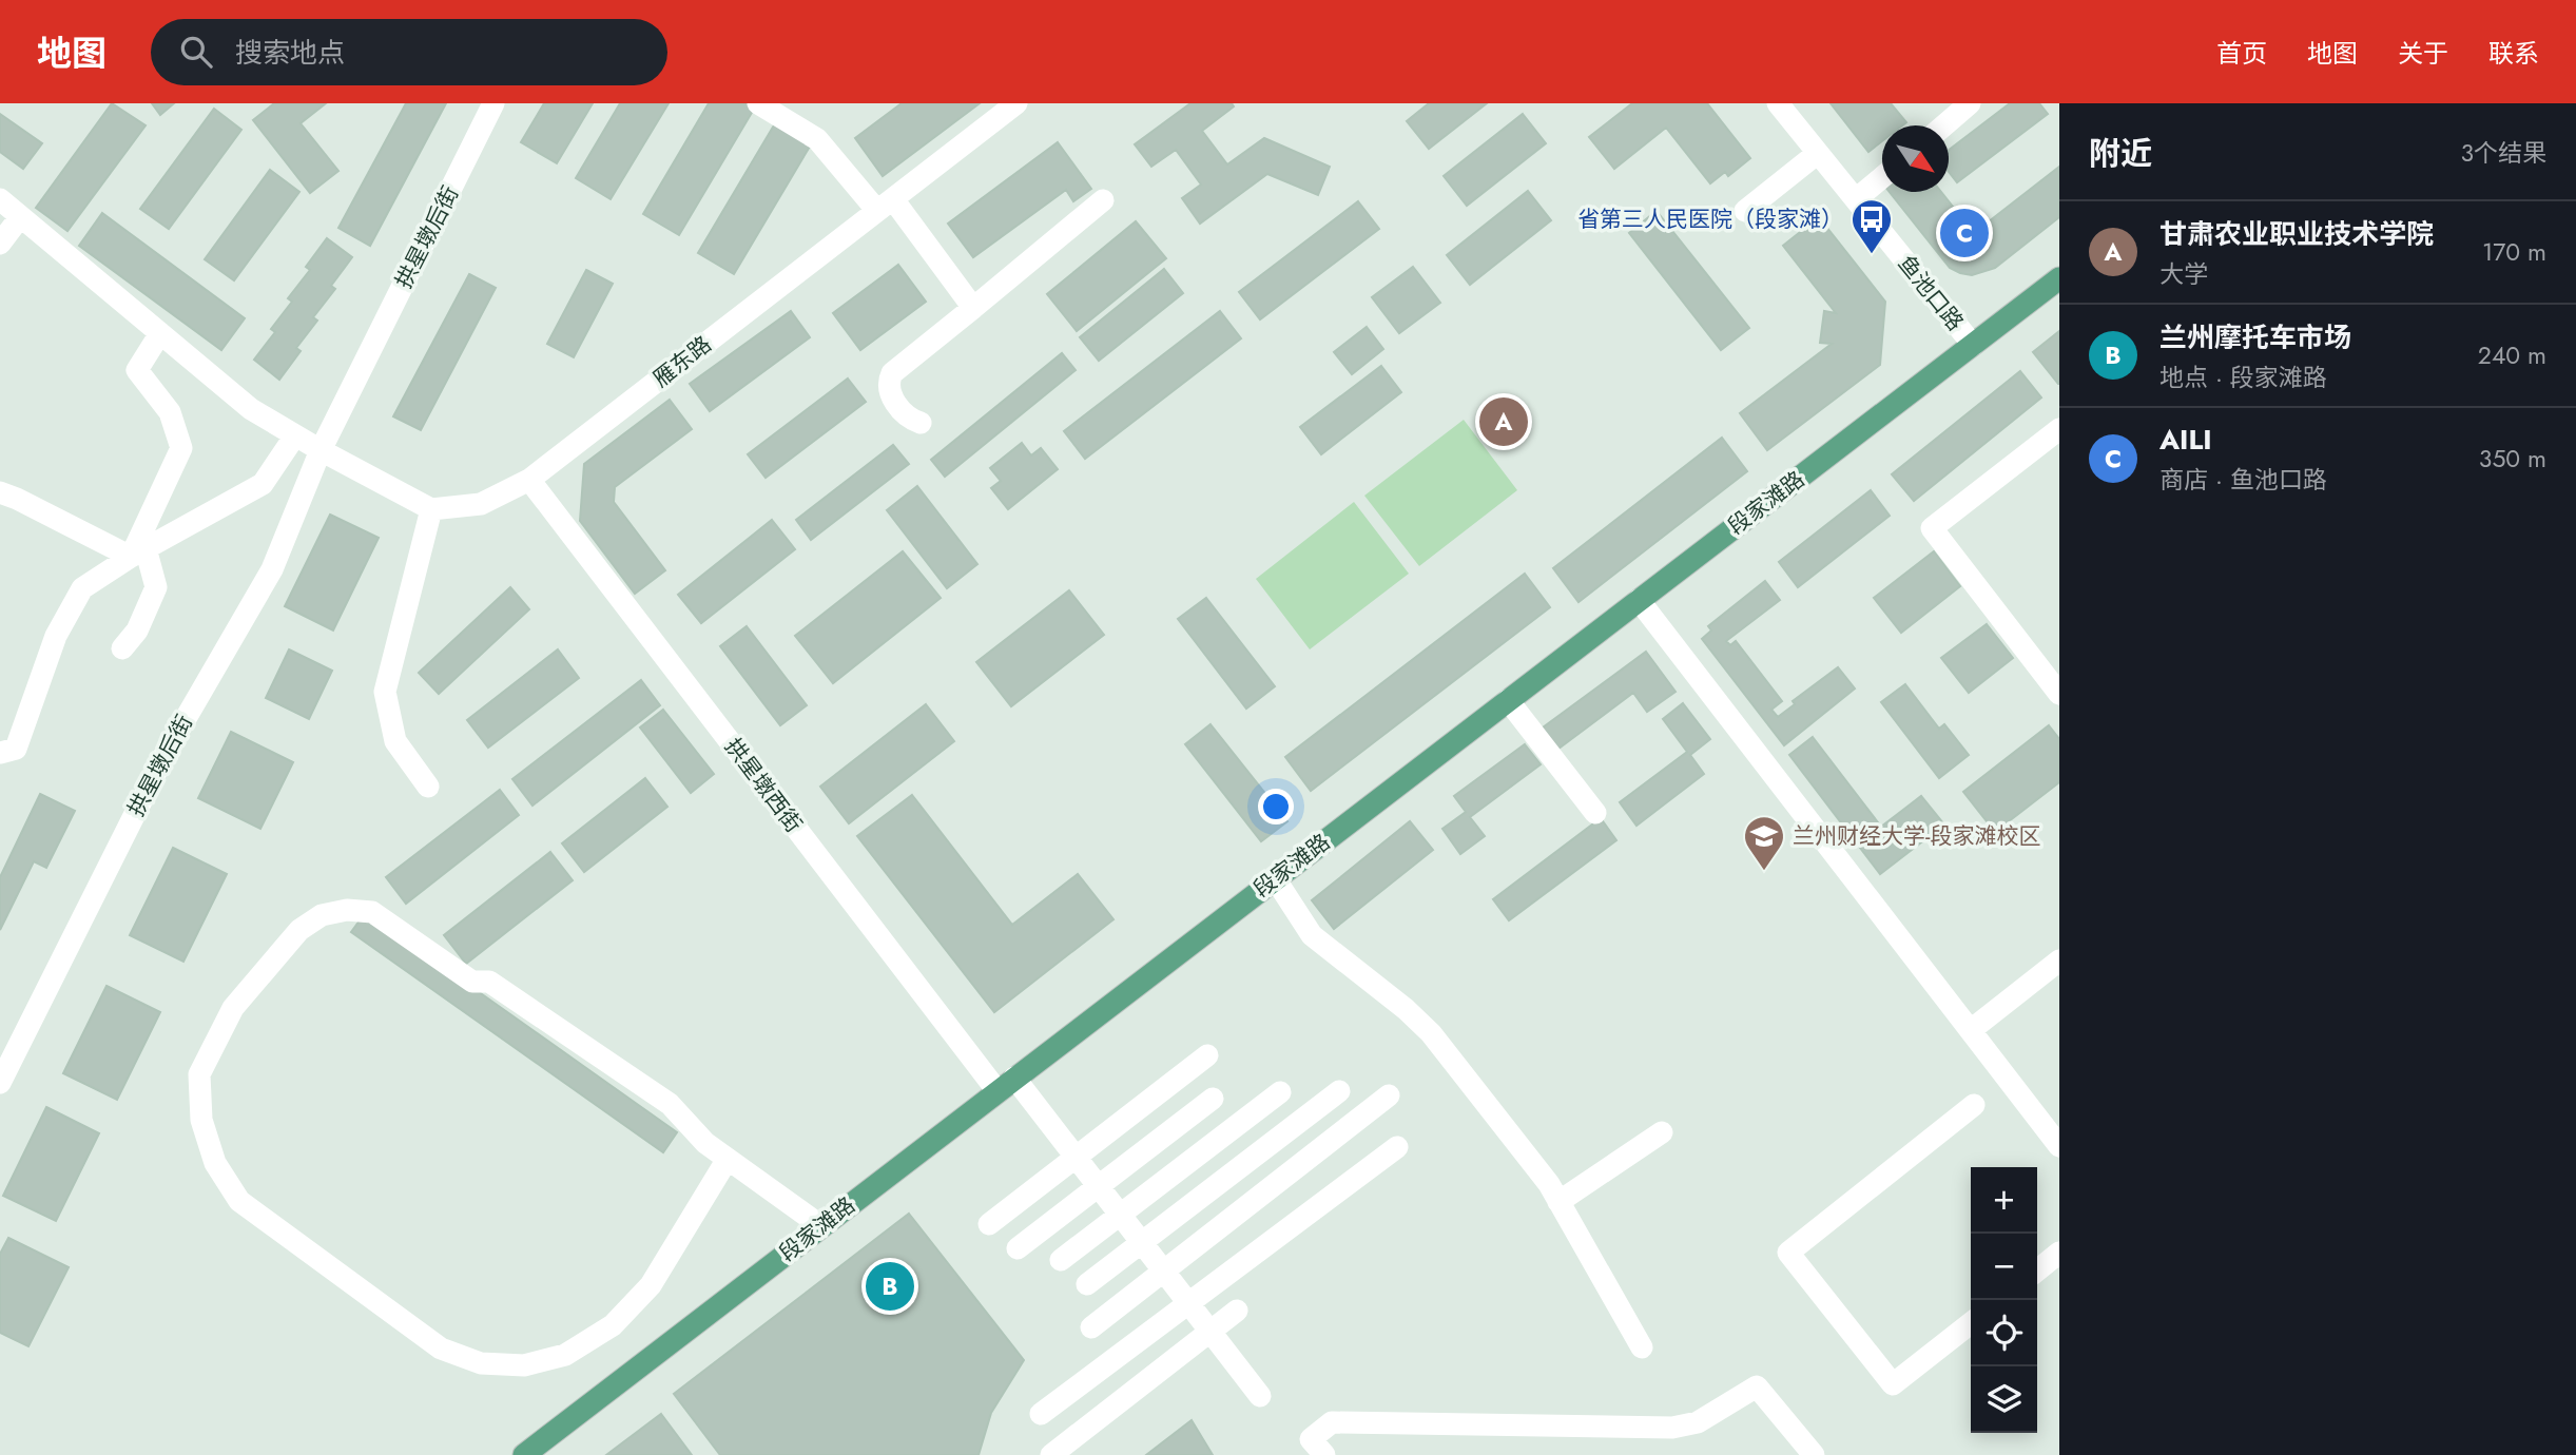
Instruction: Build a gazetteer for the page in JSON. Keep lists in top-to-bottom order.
{
  "streets": {
    "main road": ["段家滩路"],
    "street": [
      "拱星墩后街",
      "鱼池口路",
      "雁东路",
      "拱星墩西街"
    ]
  },
  "crossings": [
    ["鱼池口路", "段家滩路"],
    ["雁东路", "拱星墩西街"],
    ["段家滩路", "拱星墩西街"]
  ],
  "places": {
    "bus stop": ["省第三人民医院（段家滩）"],
    "school or university": ["兰州财经大学-段家滩校区"]
  },
  "north": "bottom right",
  "page": {
    "header": "地图",
    "search": "搜索地点",
    "nav": [
      "首页",
      "地图",
      "关于",
      "联系"
    ],
    "heading": ["附近", "3个结果"],
    "list": [
      {
        "mark": "A",
        "name": "甘肃农业职业技术学院",
        "note": "大学",
        "value": "170 m"
      },
      {
        "mark": "B",
        "name": "兰州摩托车市场",
        "note": "地点 · 段家滩路",
        "value": "240 m"
      },
      {
        "mark": "C",
        "name": "AILI",
        "note": "商店 · 鱼池口路",
        "value": "350 m"
      }
    ],
    "pins": ["C", "A", "B"],
    "map_buttons": ["+", "−"]
  }
}
